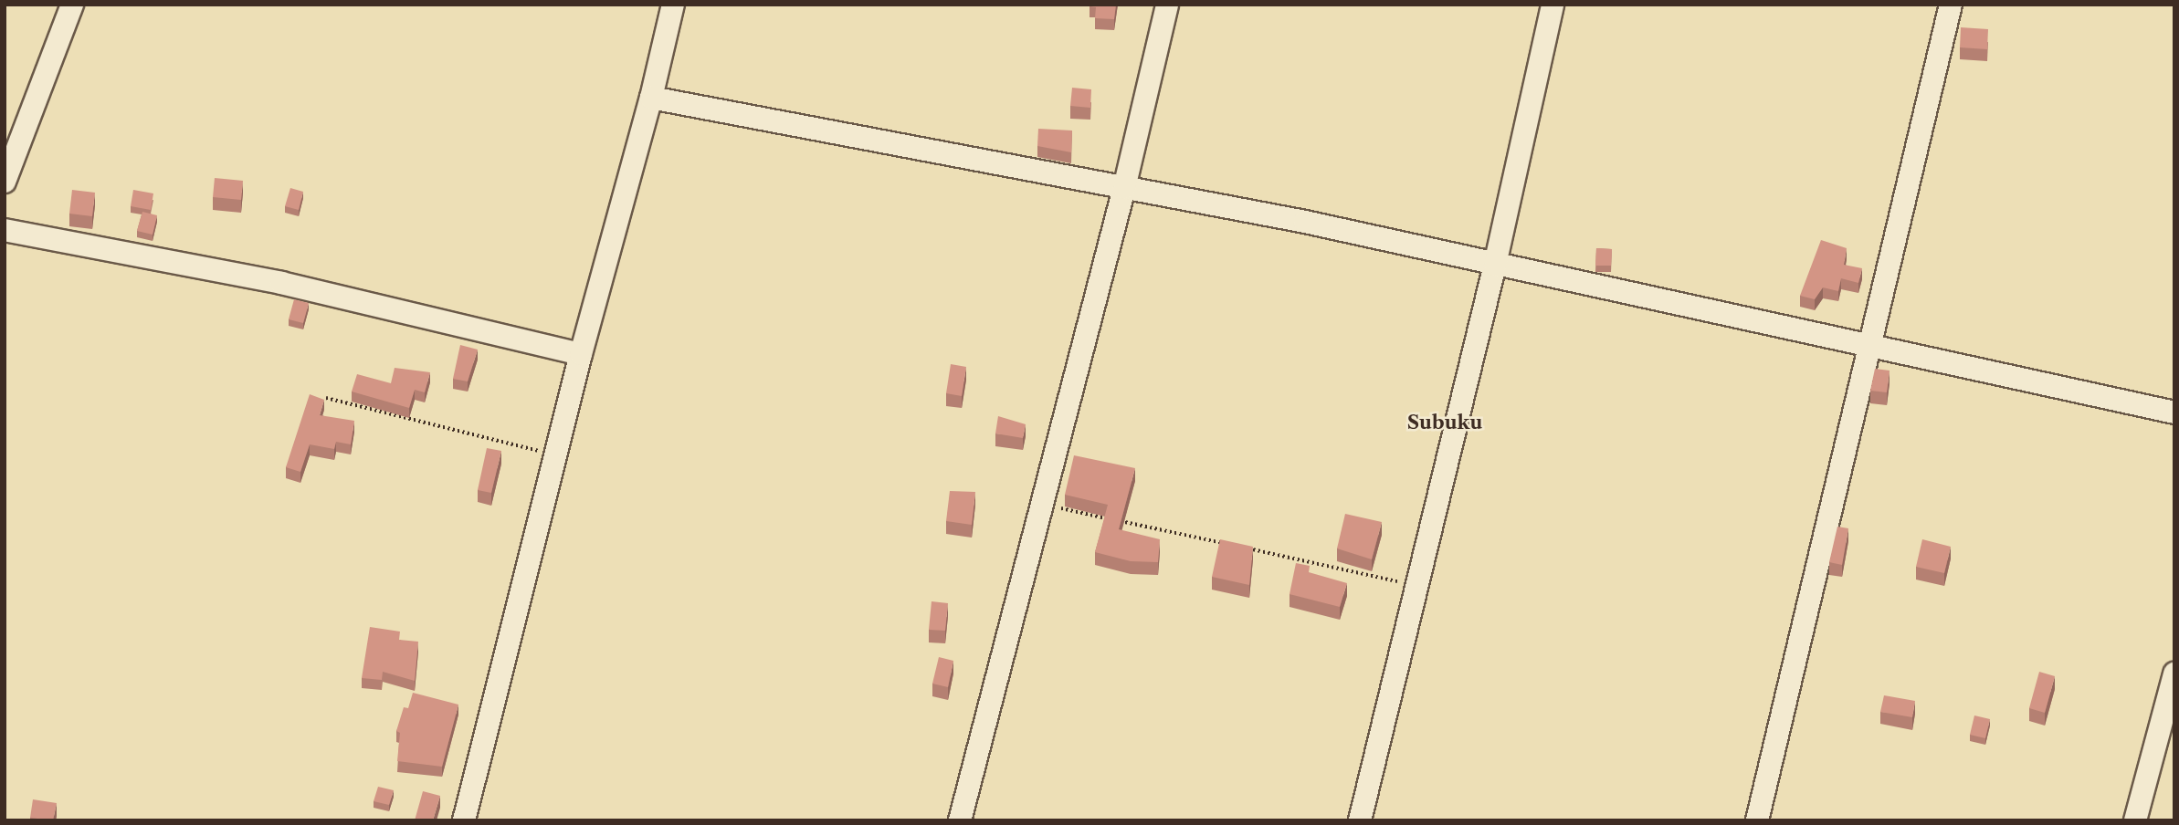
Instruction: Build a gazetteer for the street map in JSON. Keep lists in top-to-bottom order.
{
  "districts": ["Subuku"]
}
